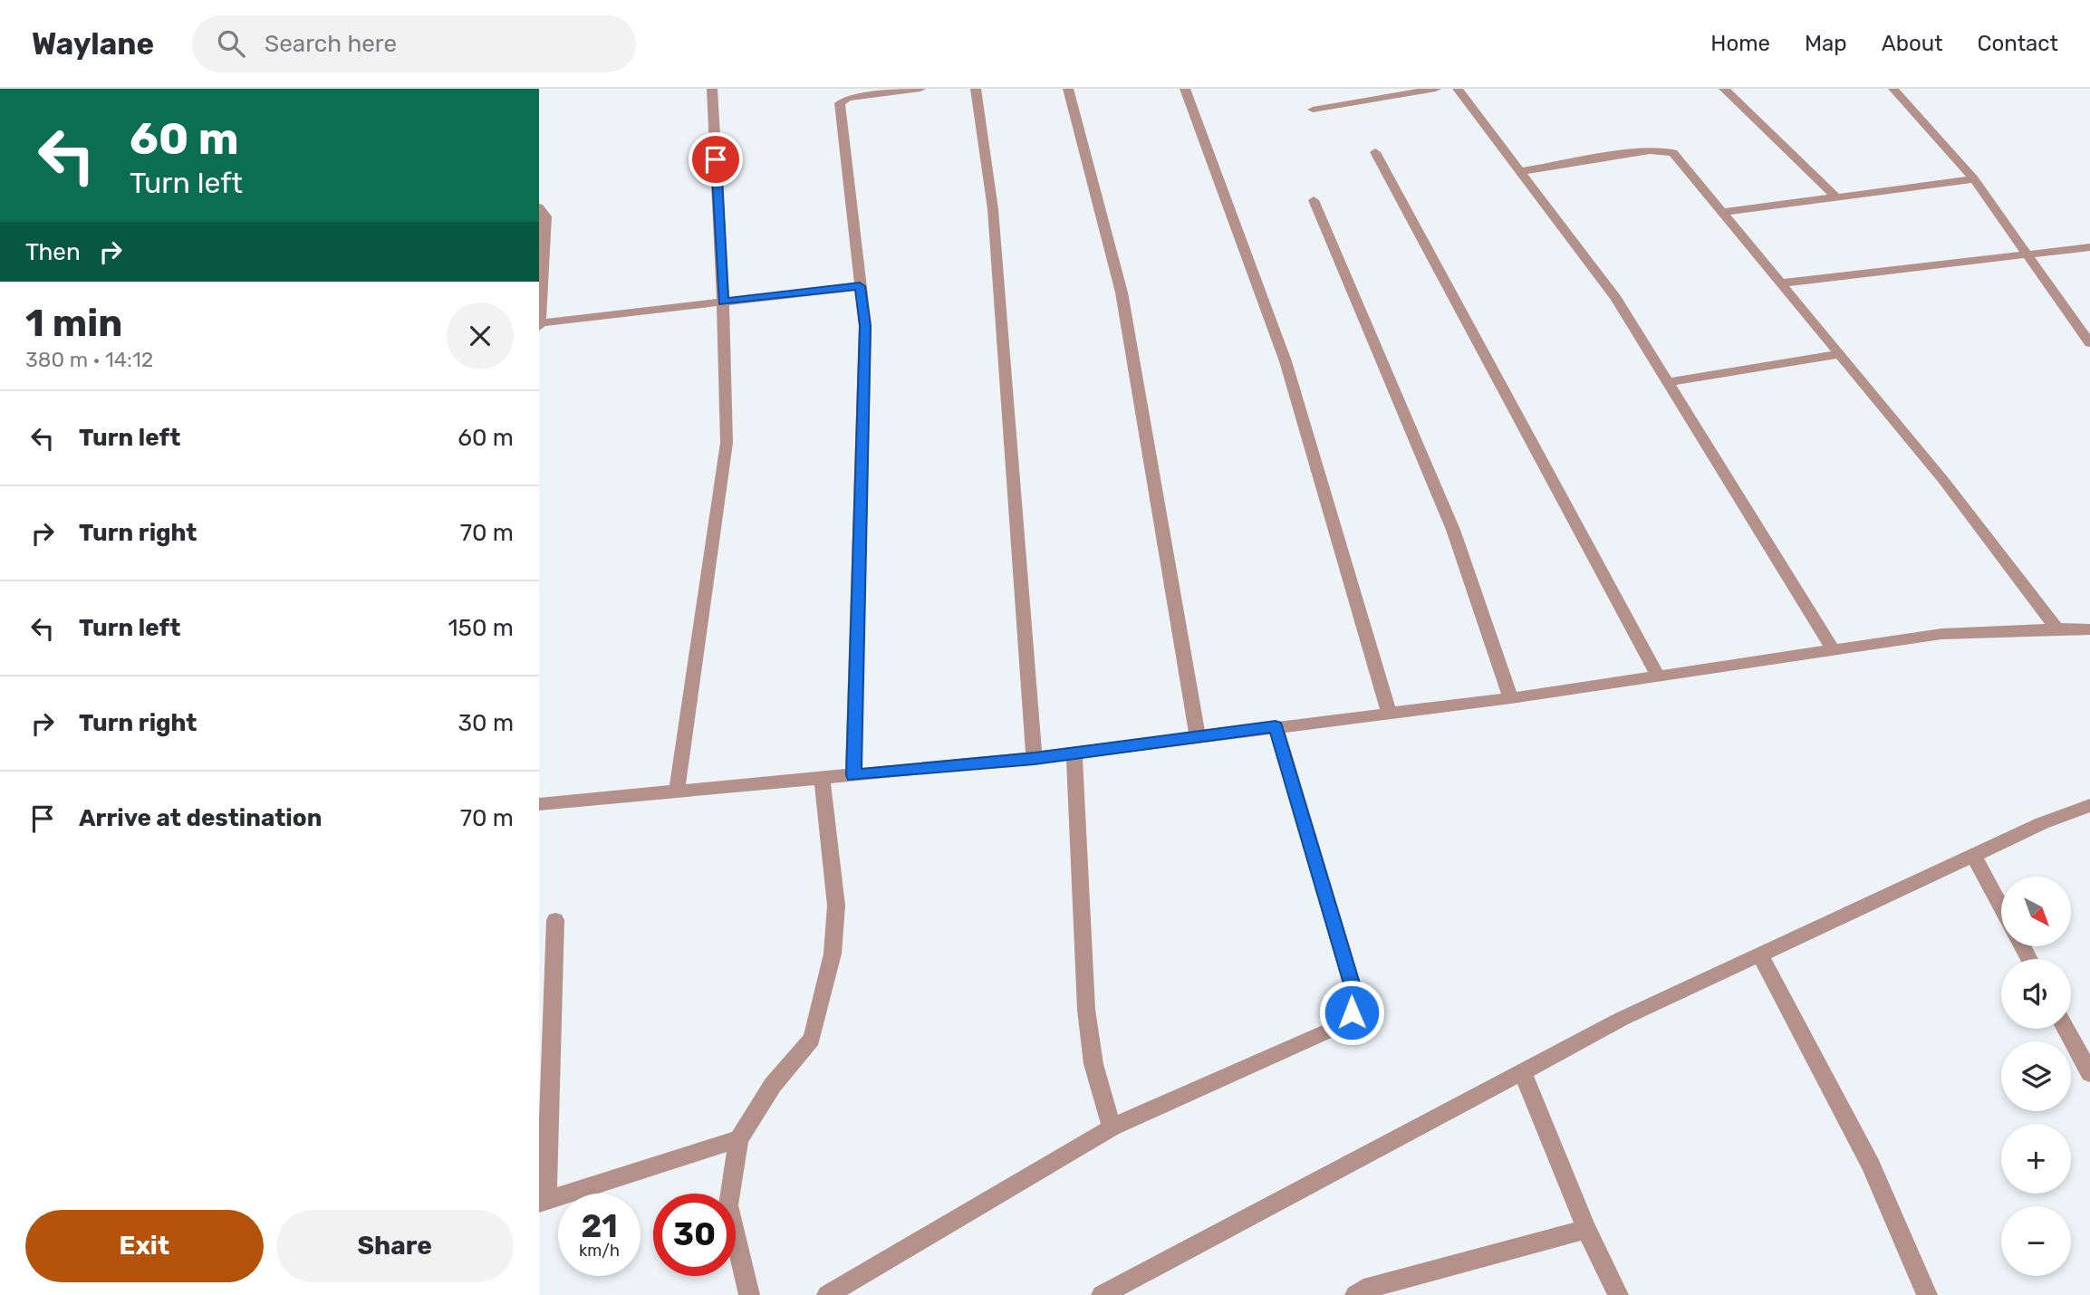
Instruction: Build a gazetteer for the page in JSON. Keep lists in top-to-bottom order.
{
  "north": "bottom right",
  "page": {
    "header": "Waylane",
    "search": "Search here",
    "nav": [
      "Home",
      "Map",
      "About",
      "Contact"
    ],
    "turn": ["60 m", "Turn left"],
    "then": "Then",
    "heading": ["1 min", "380 m · 14:12"],
    "list": [
      {
        "name": "Turn left",
        "value": "60 m"
      },
      {
        "name": "Turn right",
        "value": "70 m"
      },
      {
        "name": "Turn left",
        "value": "150 m"
      },
      {
        "name": "Turn right",
        "value": "30 m"
      },
      {
        "name": "Arrive at destination",
        "value": "70 m"
      }
    ],
    "map_buttons": ["+", "−"],
    "speed": "21 km/h",
    "limit": "30",
    "buttons": ["Exit", "Share"]
  }
}
